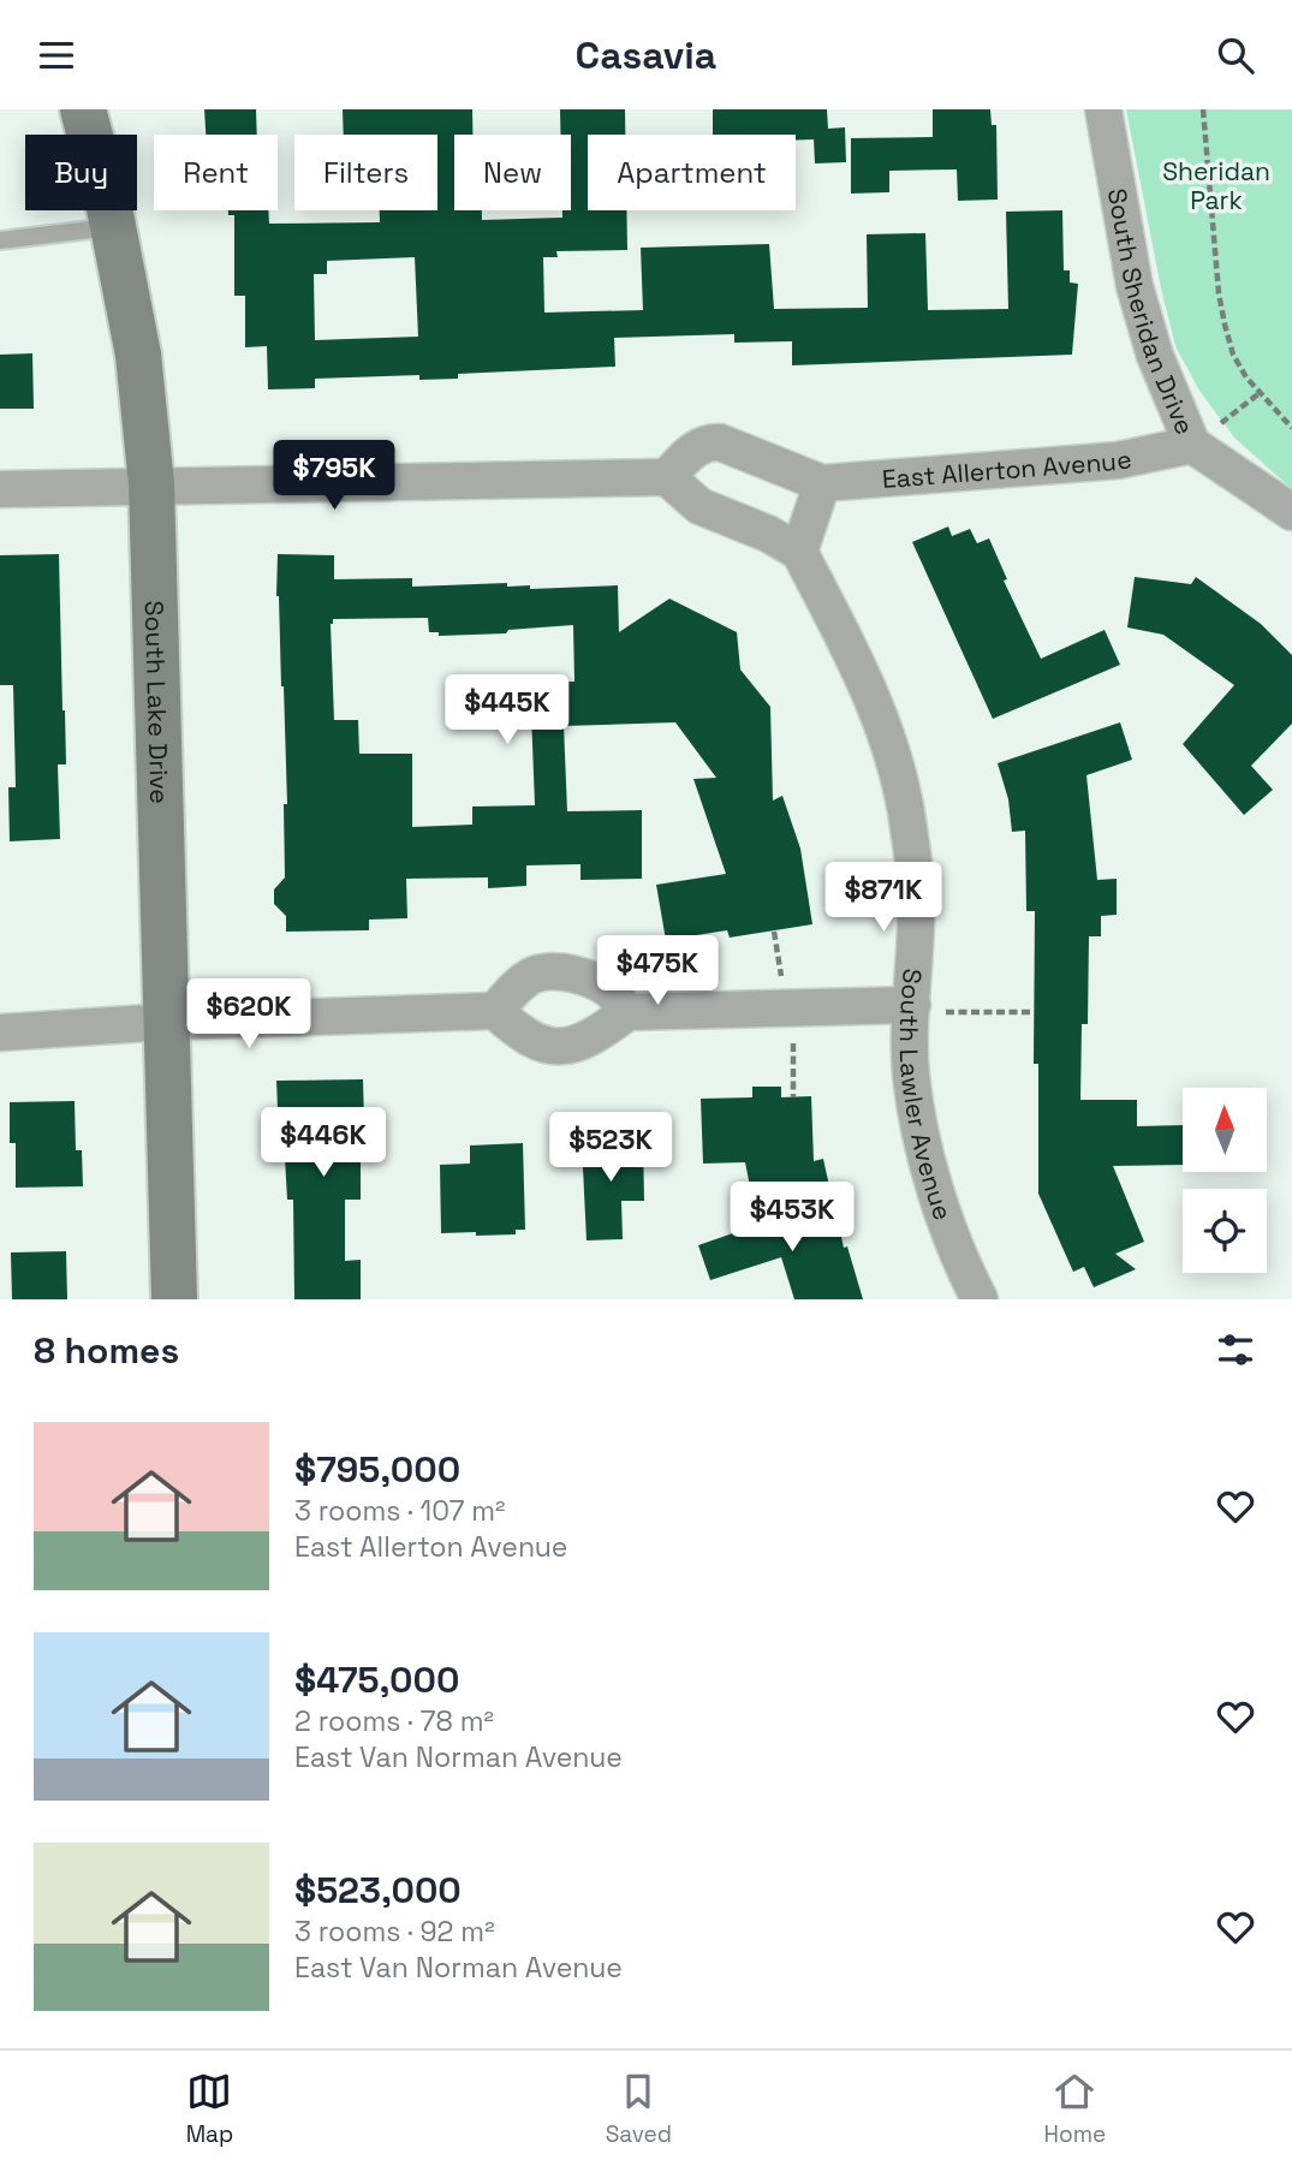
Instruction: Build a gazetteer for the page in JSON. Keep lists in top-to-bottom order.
{
  "streets": {
    "main road": ["South Lake Drive"],
    "street": ["South Sheridan Drive", "East Allerton Avenue", "South Lawler Avenue"]
  },
  "crossings": [
    ["South Sheridan Drive", "East Allerton Avenue"]
  ],
  "parks": ["Sheridan Park"],
  "north": "top",
  "page": {
    "header": "Casavia",
    "chip": [
      "Buy",
      "Rent",
      "Filters",
      "New",
      "Apartment"
    ],
    "price": [
      "$795K",
      "$445K",
      "$871K",
      "$475K",
      "$620K",
      "$446K",
      "$523K",
      "$453K"
    ],
    "heading": "8 homes",
    "list": [
      {
        "name": "$795,000",
        "note": "3 rooms · 107 m² · East Allerton Avenue"
      },
      {
        "name": "$475,000",
        "note": "2 rooms · 78 m² · East Van Norman Avenue"
      },
      {
        "name": "$523,000",
        "note": "3 rooms · 92 m² · East Van Norman Avenue"
      }
    ],
    "tabs": ["Map", "Saved", "Home"]
  }
}
